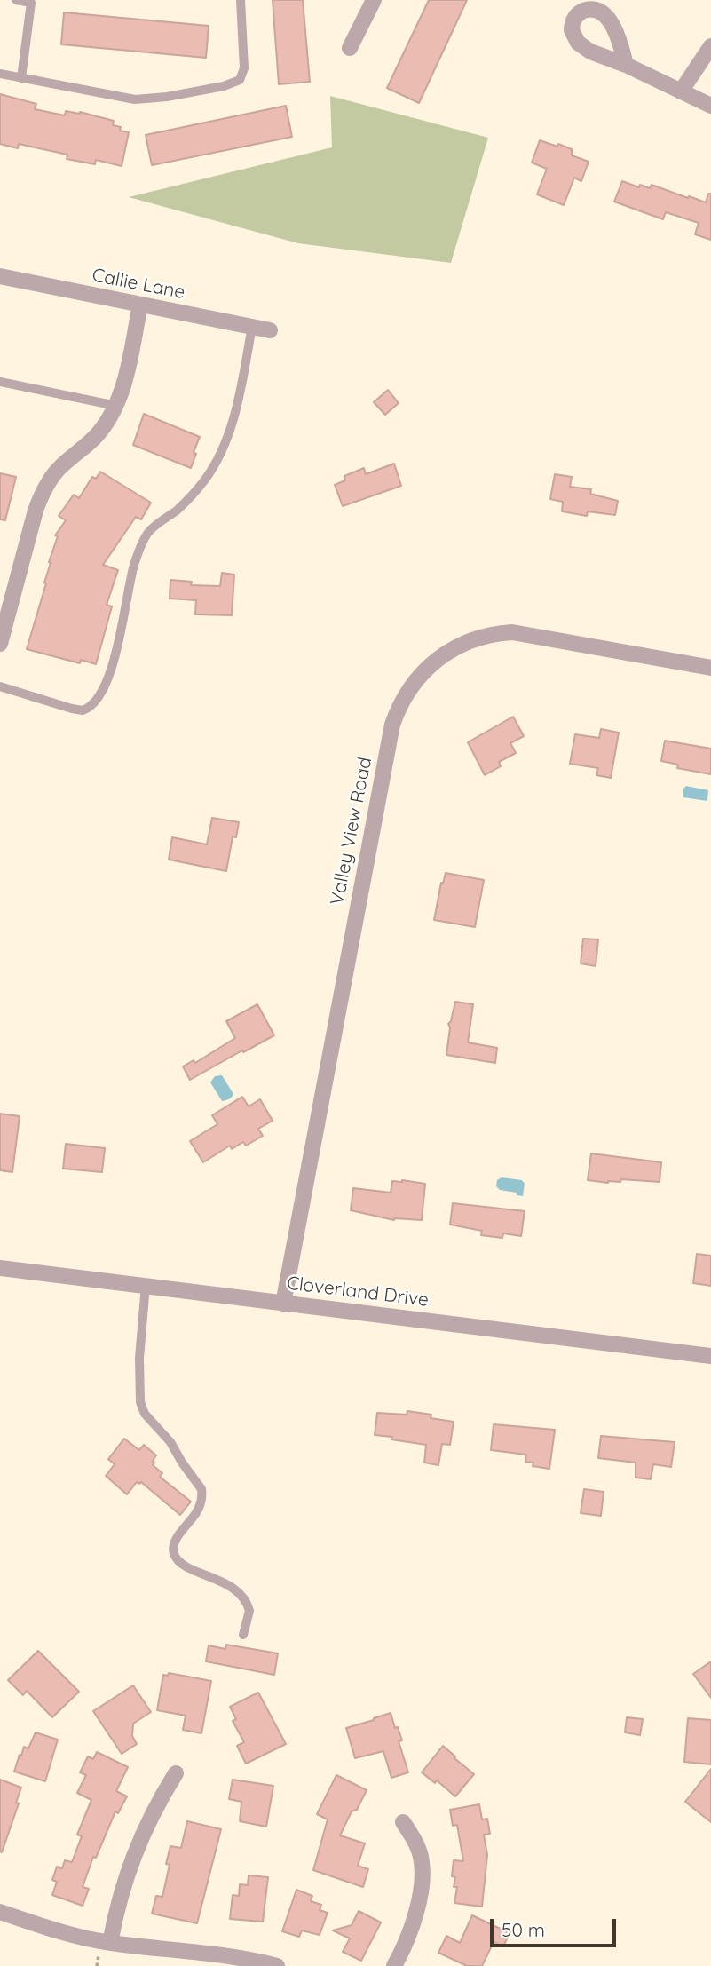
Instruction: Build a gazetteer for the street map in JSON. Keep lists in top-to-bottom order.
{
  "streets": {
    "street": ["Callie Lane", "Valley View Road", "Cloverland Drive"]
  },
  "crossings": [
    ["Valley View Road", "Cloverland Drive"]
  ],
  "scale_bar": "50 m"
}
